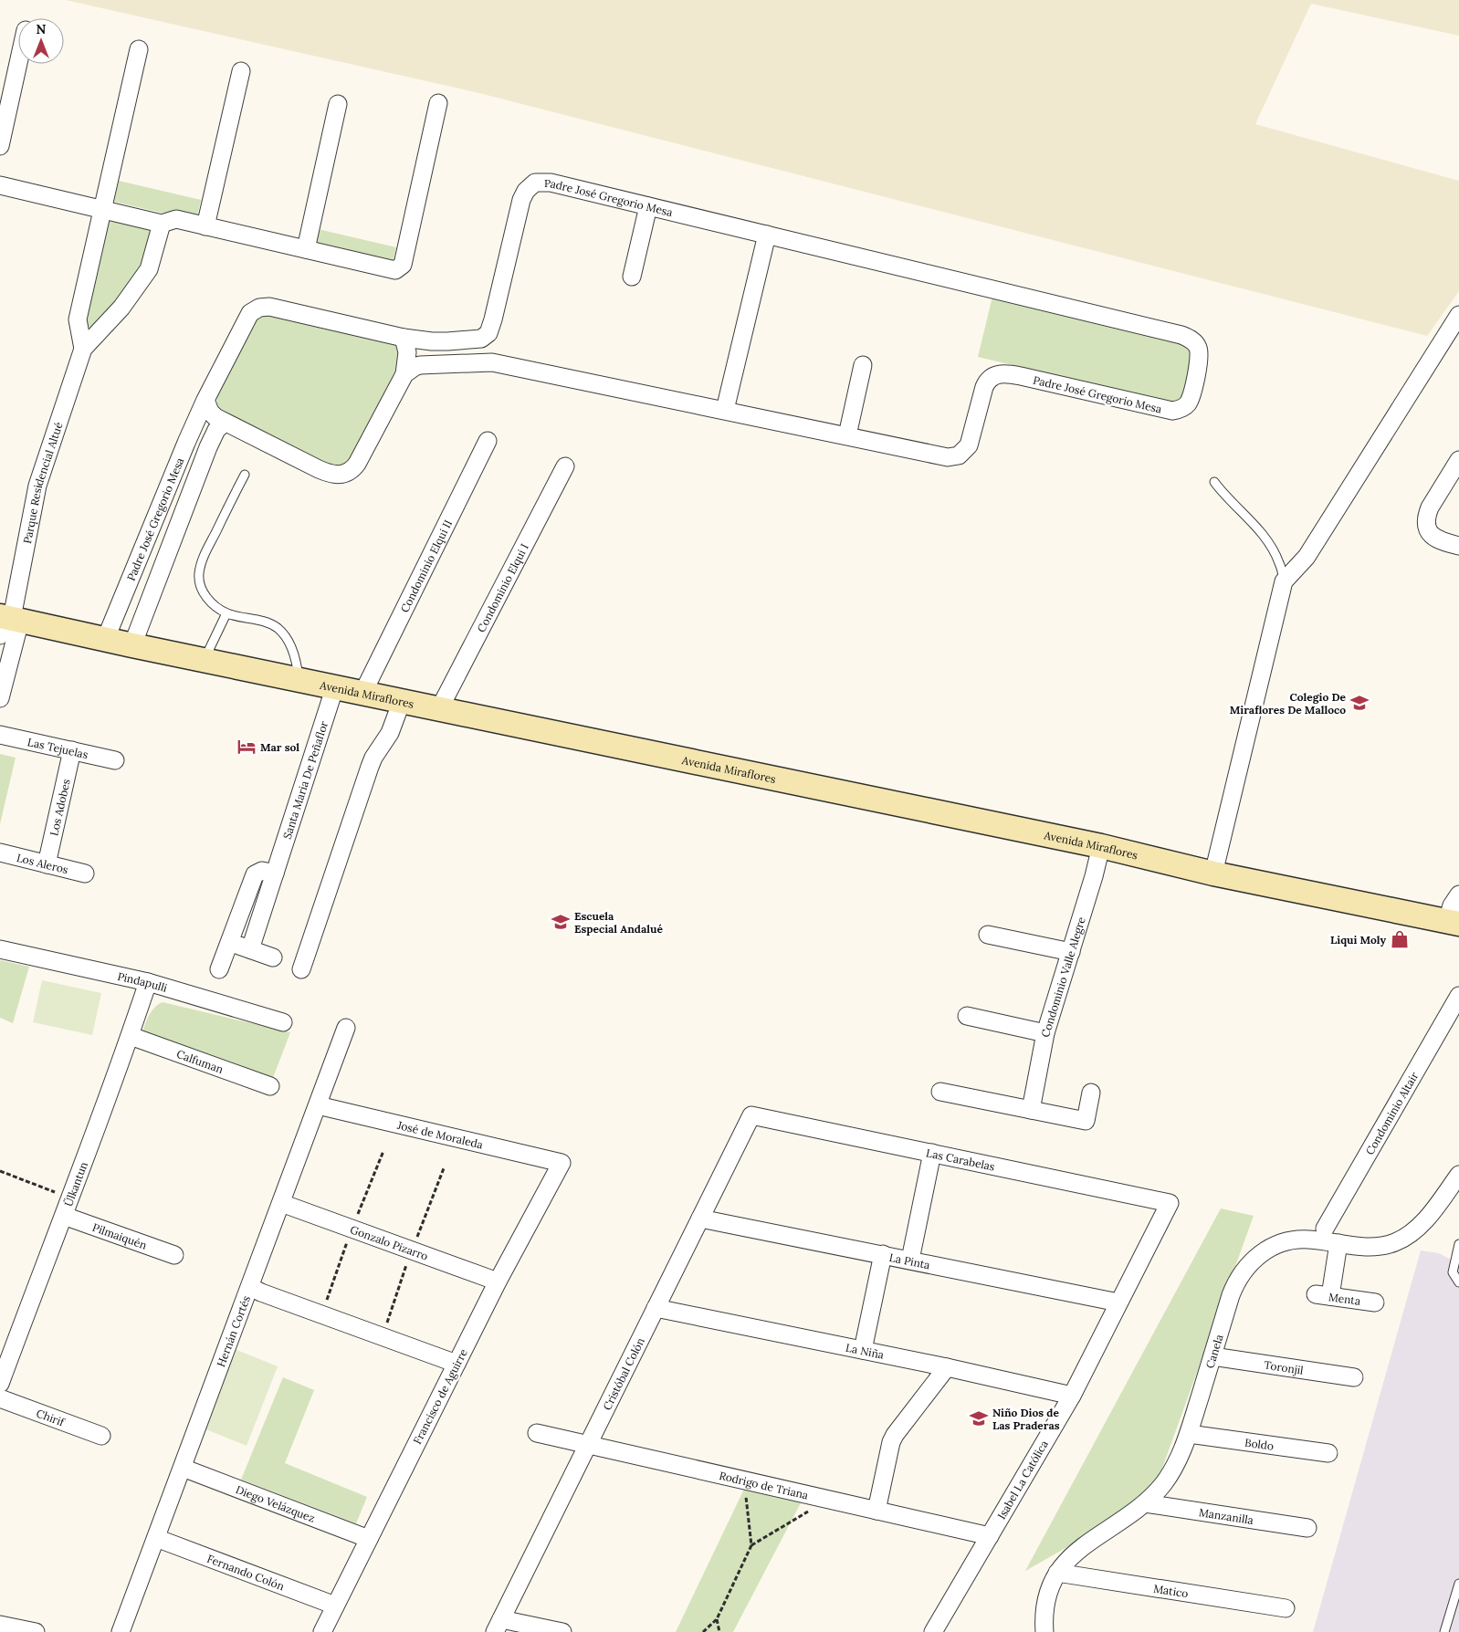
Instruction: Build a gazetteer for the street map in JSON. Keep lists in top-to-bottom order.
{
  "streets": {
    "main road": ["Avenida Miraflores"],
    "street": [
      "Padre José Gregorio Mesa",
      "Parque Residencial Altué",
      "Condominio Elqui II",
      "Condominio Elqui I",
      "Las Tejuelas",
      "Santa Maria De Peñaflor",
      "Los Adobes",
      "Los Aleros",
      "Condominio Valle Alegre",
      "Pindapulli",
      "Calfuman",
      "Condominio Altair",
      "José de Moraleda",
      "Las Carabelas",
      "Ülkantun",
      "Pilmaiquén",
      "Gonzalo Pizarro",
      "La Pinta",
      "Menta",
      "Hernán Cortés",
      "La Niña",
      "Canela",
      "Toronjil",
      "Cristóbal Colón",
      "Francisco de Aguirre",
      "Chirif",
      "Boldo",
      "Isabel La Católica",
      "Rodrigo de Triana",
      "Diego Velázquez",
      "Manzanilla",
      "Fernando Colón",
      "Matico"
    ]
  },
  "crossings": [
    ["Padre José Gregorio Mesa", "Avenida Miraflores"],
    ["Parque Residencial Altué", "Avenida Miraflores"],
    ["Condominio Elqui II", "Avenida Miraflores"],
    ["Condominio Elqui I", "Avenida Miraflores"],
    ["Avenida Miraflores", "Santa Maria De Peñaflor"],
    ["Avenida Miraflores", "Condominio Valle Alegre"],
    ["Las Tejuelas", "Los Adobes"],
    ["Los Adobes", "Los Aleros"],
    ["Pindapulli", "Ülkantun"],
    ["Calfuman", "Ülkantun"],
    ["José de Moraleda", "Hernán Cortés"],
    ["José de Moraleda", "Francisco de Aguirre"],
    ["Las Carabelas", "Cristóbal Colón"],
    ["Las Carabelas", "Isabel La Católica"],
    ["Ülkantun", "Pilmaiquén"],
    ["Gonzalo Pizarro", "Hernán Cortés"],
    ["Gonzalo Pizarro", "Francisco de Aguirre"],
    ["La Pinta", "Cristóbal Colón"],
    ["La Pinta", "Isabel La Católica"],
    ["Menta", "Canela"],
    ["Hernán Cortés", "Diego Velázquez"],
    ["Hernán Cortés", "Fernando Colón"],
    ["La Niña", "Cristóbal Colón"],
    ["La Niña", "Isabel La Católica"],
    ["Canela", "Toronjil"],
    ["Canela", "Boldo"],
    ["Canela", "Manzanilla"],
    ["Canela", "Matico"],
    ["Cristóbal Colón", "Rodrigo de Triana"],
    ["Francisco de Aguirre", "Diego Velázquez"],
    ["Francisco de Aguirre", "Fernando Colón"],
    ["Isabel La Católica", "Rodrigo de Triana"]
  ],
  "places": {
    "school or university": ["Colegio De Miraflores De Malloco", "Escuela Especial Andalué", "Niño Dios de Las Praderas"],
    "hotel": ["Mar sol"],
    "shop": ["Liqui Moly"]
  },
  "north": "top"
}
